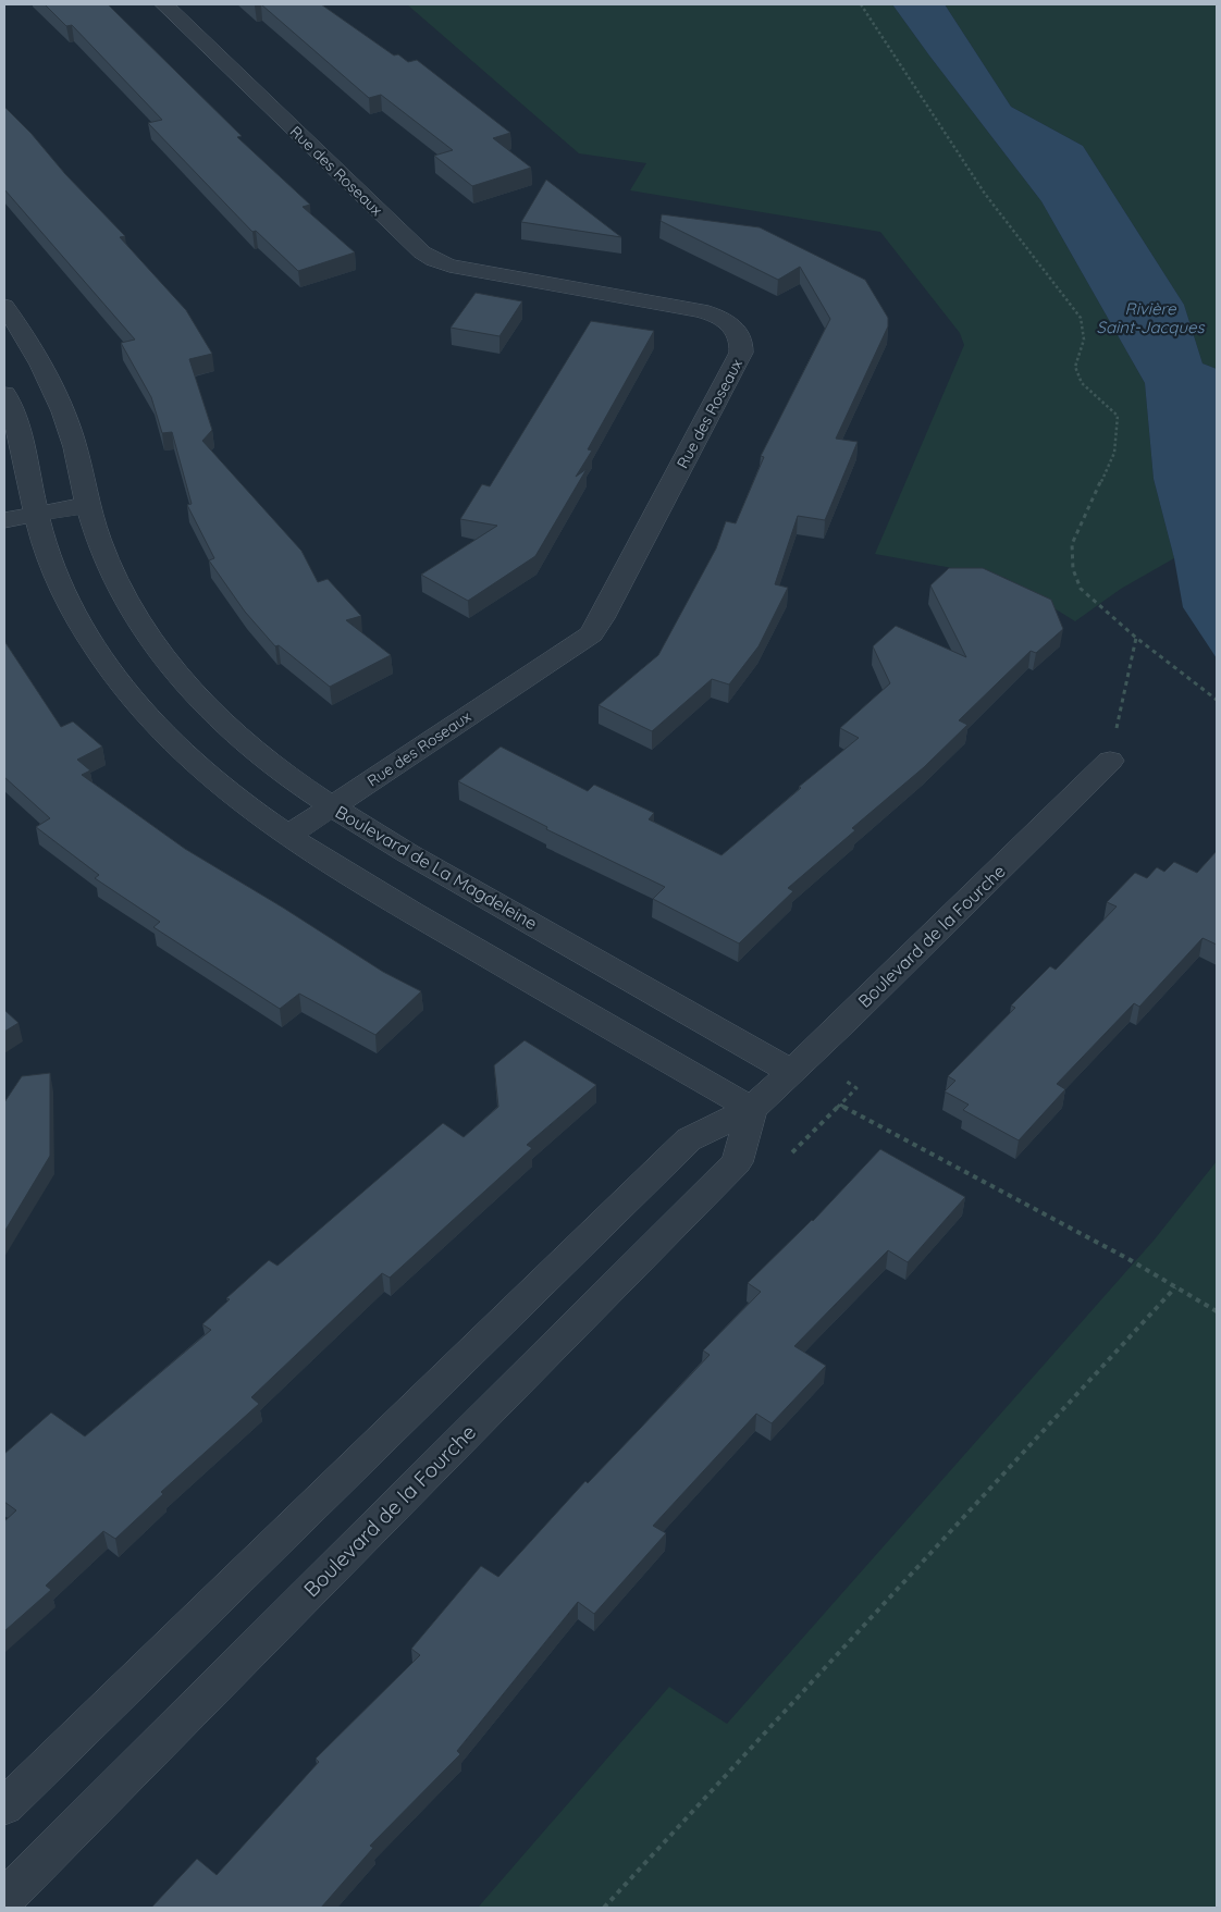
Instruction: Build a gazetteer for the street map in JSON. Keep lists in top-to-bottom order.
{
  "streets": {
    "street": ["Rue des Roseaux", "Boulevard de La Magdeleine", "Boulevard de la Fourche"]
  },
  "crossings": [
    ["Rue des Roseaux", "Boulevard de La Magdeleine"],
    ["Boulevard de La Magdeleine", "Boulevard de la Fourche"]
  ],
  "water": ["Rivière Saint-Jacques"]
}
